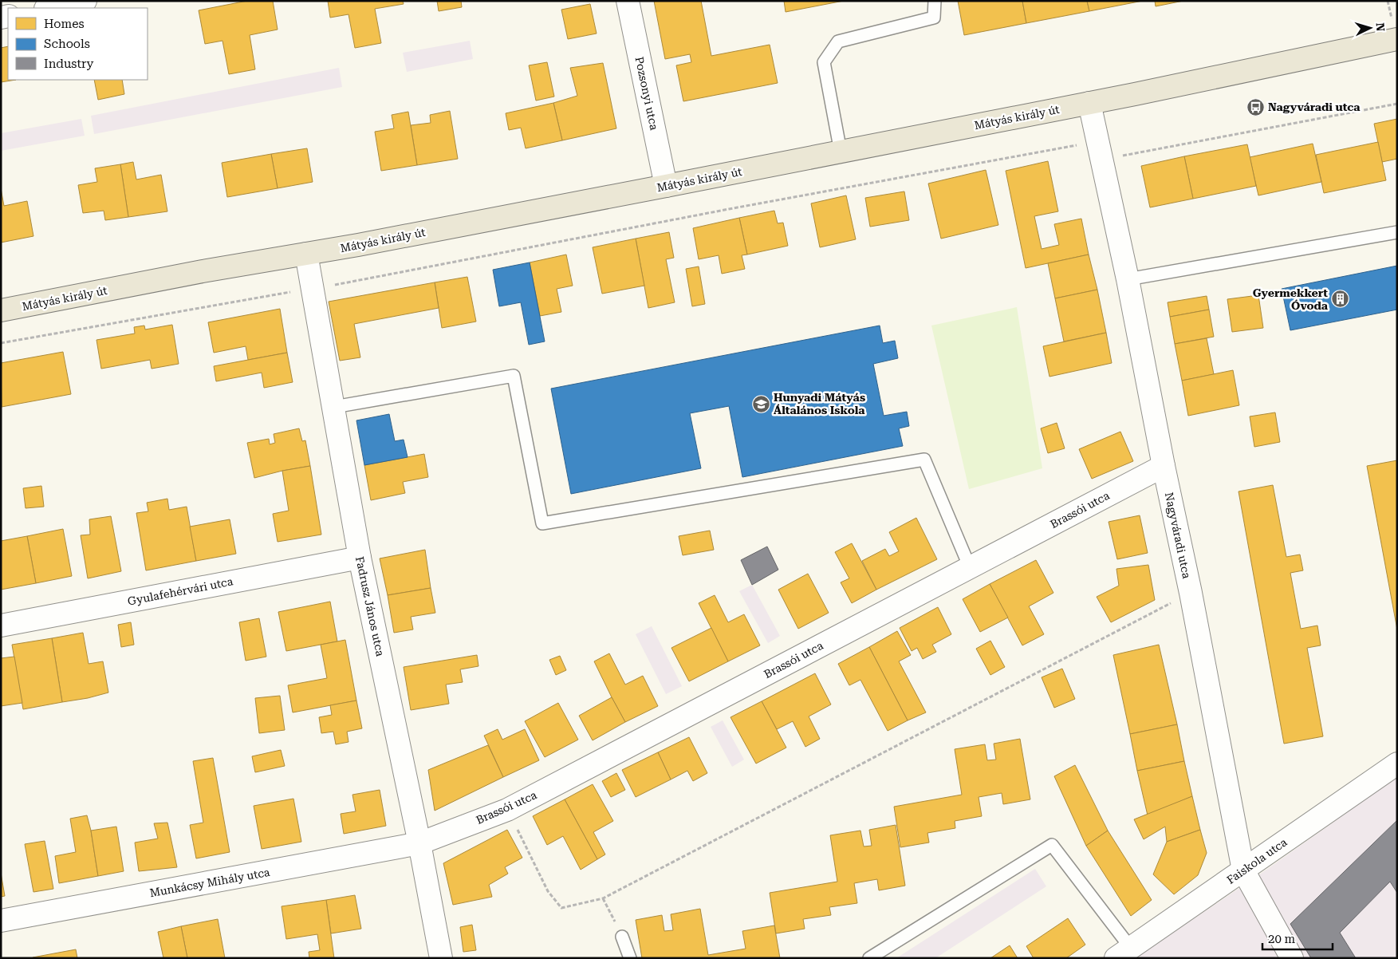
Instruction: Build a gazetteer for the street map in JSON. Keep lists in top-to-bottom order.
{
  "streets": {
    "main road": ["Mátyás király út"],
    "street": [
      "Pozsonyi utca",
      "Brassói utca",
      "Nagyváradi utca",
      "Gyulafehérvári utca",
      "Fadrusz János utca",
      "Faiskola utca",
      "Munkácsy Mihály utca"
    ]
  },
  "crossings": [
    ["Pozsonyi utca", "Mátyás király út"],
    ["Mátyás király út", "Nagyváradi utca"],
    ["Mátyás király út", "Fadrusz János utca"],
    ["Brassói utca", "Nagyváradi utca"],
    ["Brassói utca", "Fadrusz János utca"],
    ["Brassói utca", "Munkácsy Mihály utca"],
    ["Nagyváradi utca", "Faiskola utca"],
    ["Gyulafehérvári utca", "Fadrusz János utca"],
    ["Fadrusz János utca", "Munkácsy Mihály utca"]
  ],
  "places": {
    "bus stop": ["Nagyváradi utca"],
    "building": ["Gyermekkert Óvoda"],
    "school or university": ["Hunyadi Mátyás Általános Iskola"]
  },
  "legend": ["Homes", "Schools", "Industry"],
  "scale_bar": "20 m",
  "north": "right"
}
